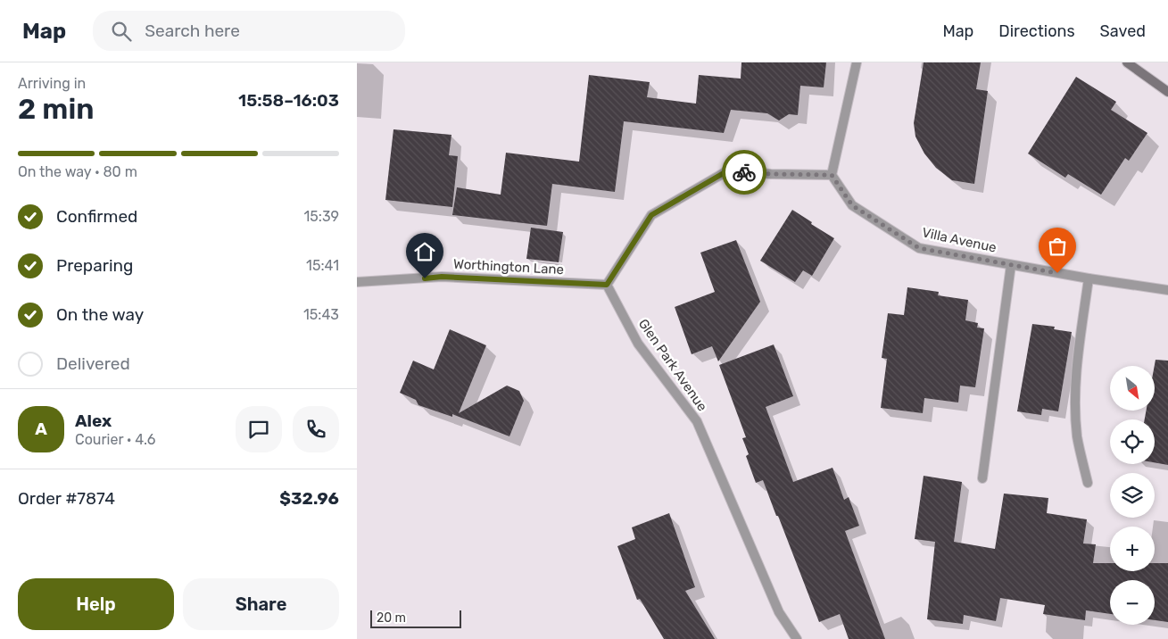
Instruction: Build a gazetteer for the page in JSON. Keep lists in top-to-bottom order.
{
  "streets": {
    "street": ["Villa Avenue", "Worthington Lane", "Glen Park Avenue"]
  },
  "crossings": [
    ["Worthington Lane", "Glen Park Avenue"]
  ],
  "scale_bar": "20 m",
  "north": "bottom right",
  "page": {
    "header": "Map",
    "search": "Search here",
    "nav": ["Map", "Directions", "Saved"],
    "heading": ["2 min", "Arriving in", "15:58–16:03"],
    "panel": [
      "Alex",
      "Courier · 4.6",
      "Order #7874",
      "$32.96"
    ],
    "bar": "On the way · 80 m",
    "list": [
      ["Confirmed", "15:39"],
      ["Preparing", "15:41"],
      ["On the way", "15:43"],
      "Delivered"
    ],
    "map_buttons": ["+", "−"],
    "round": "A",
    "buttons": ["Help", "Share"],
    "scale": "20 m"
  }
}
